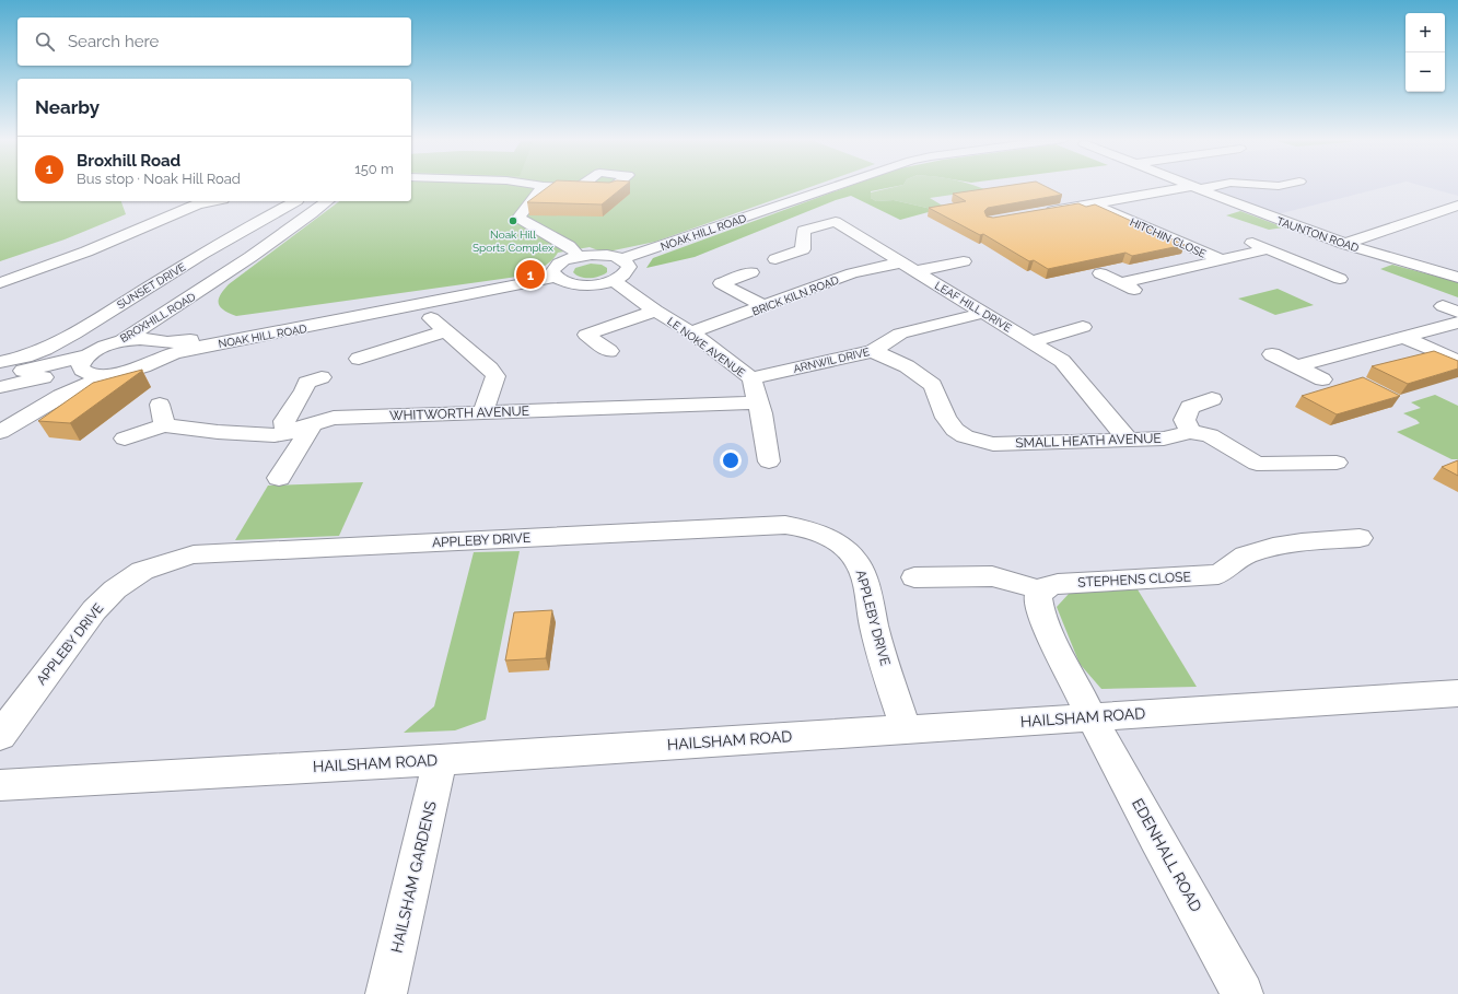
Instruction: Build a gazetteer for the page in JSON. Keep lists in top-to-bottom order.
{
  "streets": {
    "street": [
      "NOAK HILL ROAD",
      "TAUNTON ROAD",
      "HITCHIN CLOSE",
      "SUNSET DRIVE",
      "BRICK KILN ROAD",
      "LEAF HILL DRIVE",
      "BROXHILL ROAD",
      "LE NOKE AVENUE",
      "ARNWIL DRIVE",
      "WHITWORTH AVENUE",
      "SMALL HEATH AVENUE",
      "APPLEBY DRIVE",
      "STEPHENS CLOSE",
      "HAILSHAM ROAD",
      "EDENHALL ROAD",
      "HAILSHAM GARDENS"
    ]
  },
  "crossings": [
    ["NOAK HILL ROAD", "BROXHILL ROAD"],
    ["NOAK HILL ROAD", "LE NOKE AVENUE"],
    ["BRICK KILN ROAD", "LEAF HILL DRIVE"],
    ["BRICK KILN ROAD", "LE NOKE AVENUE"],
    ["LEAF HILL DRIVE", "ARNWIL DRIVE"],
    ["LEAF HILL DRIVE", "SMALL HEATH AVENUE"],
    ["LE NOKE AVENUE", "ARNWIL DRIVE"],
    ["LE NOKE AVENUE", "WHITWORTH AVENUE"],
    ["ARNWIL DRIVE", "SMALL HEATH AVENUE"],
    ["APPLEBY DRIVE", "HAILSHAM ROAD"],
    ["HAILSHAM ROAD", "EDENHALL ROAD"],
    ["HAILSHAM ROAD", "HAILSHAM GARDENS"]
  ],
  "places": ["Noak Hill Sports Complex"],
  "page": {
    "map_buttons": ["+", "−"],
    "search": "Search here",
    "heading": "Nearby",
    "list": [
      {
        "mark": "1",
        "name": "Broxhill Road",
        "note": "Bus stop · Noak Hill Road",
        "value": "150 m"
      }
    ],
    "pins": "1"
  }
}
